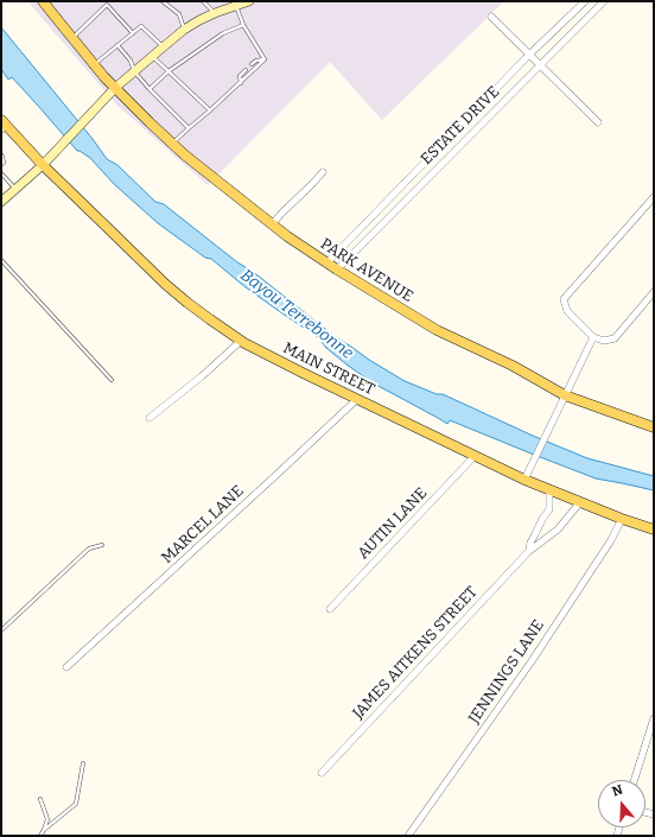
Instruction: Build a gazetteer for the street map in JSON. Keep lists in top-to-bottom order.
{
  "streets": {
    "main road": ["PARK AVENUE", "MAIN STREET"],
    "street": [
      "ESTATE DRIVE",
      "AUTIN LANE",
      "MARCEL LANE",
      "JAMES AITKENS STREET",
      "JENNINGS LANE"
    ]
  },
  "crossings": [
    ["ESTATE DRIVE", "PARK AVENUE"],
    ["MAIN STREET", "AUTIN LANE"],
    ["MAIN STREET", "MARCEL LANE"],
    ["MAIN STREET", "JAMES AITKENS STREET"],
    ["MAIN STREET", "JENNINGS LANE"]
  ],
  "water": ["Bayou Terrebonne"],
  "north": "top"
}
